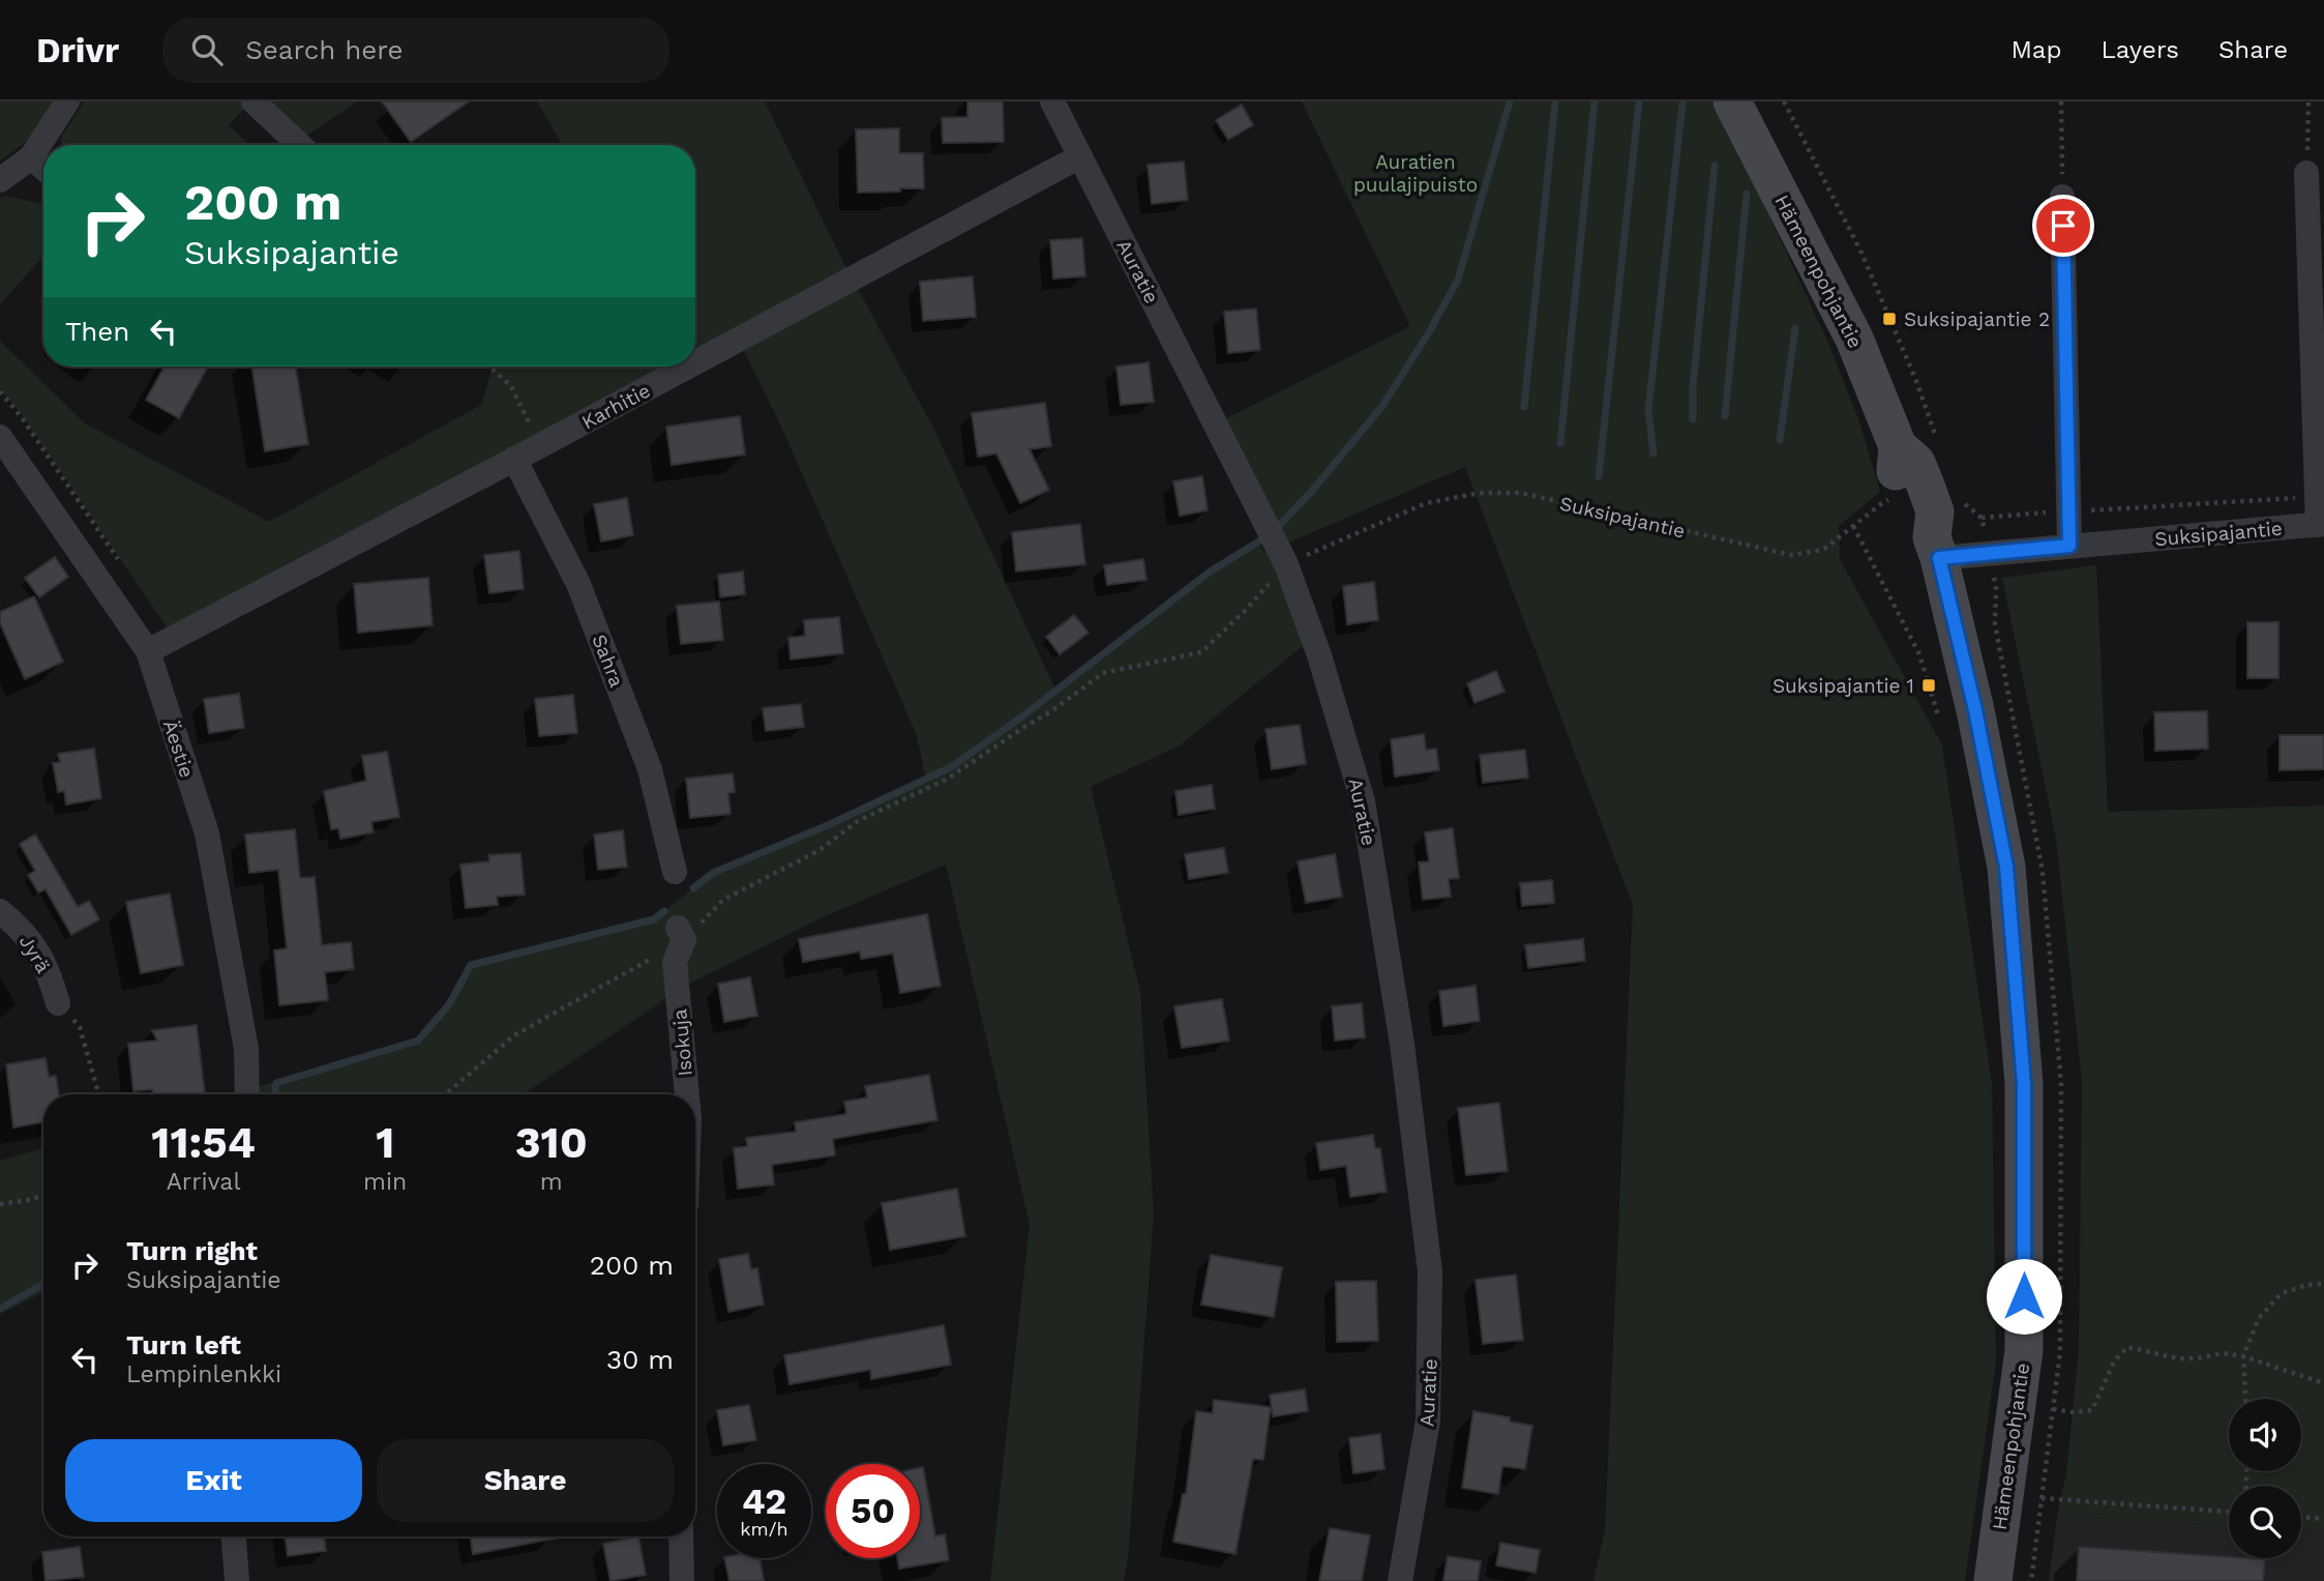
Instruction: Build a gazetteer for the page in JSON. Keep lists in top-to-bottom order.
{
  "streets": {
    "main road": ["Hämeenpohjantie"],
    "street": [
      "Auratie",
      "Karhitie",
      "Suksipajantie",
      "Sahra",
      "Äestie",
      "Jyrä",
      "Isokuja"
    ]
  },
  "crossings": [
    ["Auratie", "Karhitie"],
    ["Auratie", "Suksipajantie"],
    ["Hämeenpohjantie", "Suksipajantie"],
    ["Karhitie", "Sahra"],
    ["Karhitie", "Äestie"]
  ],
  "parks": ["Auratien puulajipuisto"],
  "places": {
    "transit": ["Suksipajantie 2", "Suksipajantie 1"]
  },
  "page": {
    "header": "Drivr",
    "search": "Search here",
    "nav": ["Map", "Layers", "Share"],
    "turn": ["200 m", "Suksipajantie"],
    "then": "Then",
    "eta": [
      "11:54",
      "Arrival",
      "1",
      "min",
      "310",
      "m"
    ],
    "list": [
      {
        "name": "Turn right",
        "note": "Suksipajantie",
        "value": "200 m"
      },
      {
        "name": "Turn left",
        "note": "Lempinlenkki",
        "value": "30 m"
      }
    ],
    "buttons": ["Exit", "Share"],
    "speed": "42 km/h",
    "limit": "50"
  }
}
